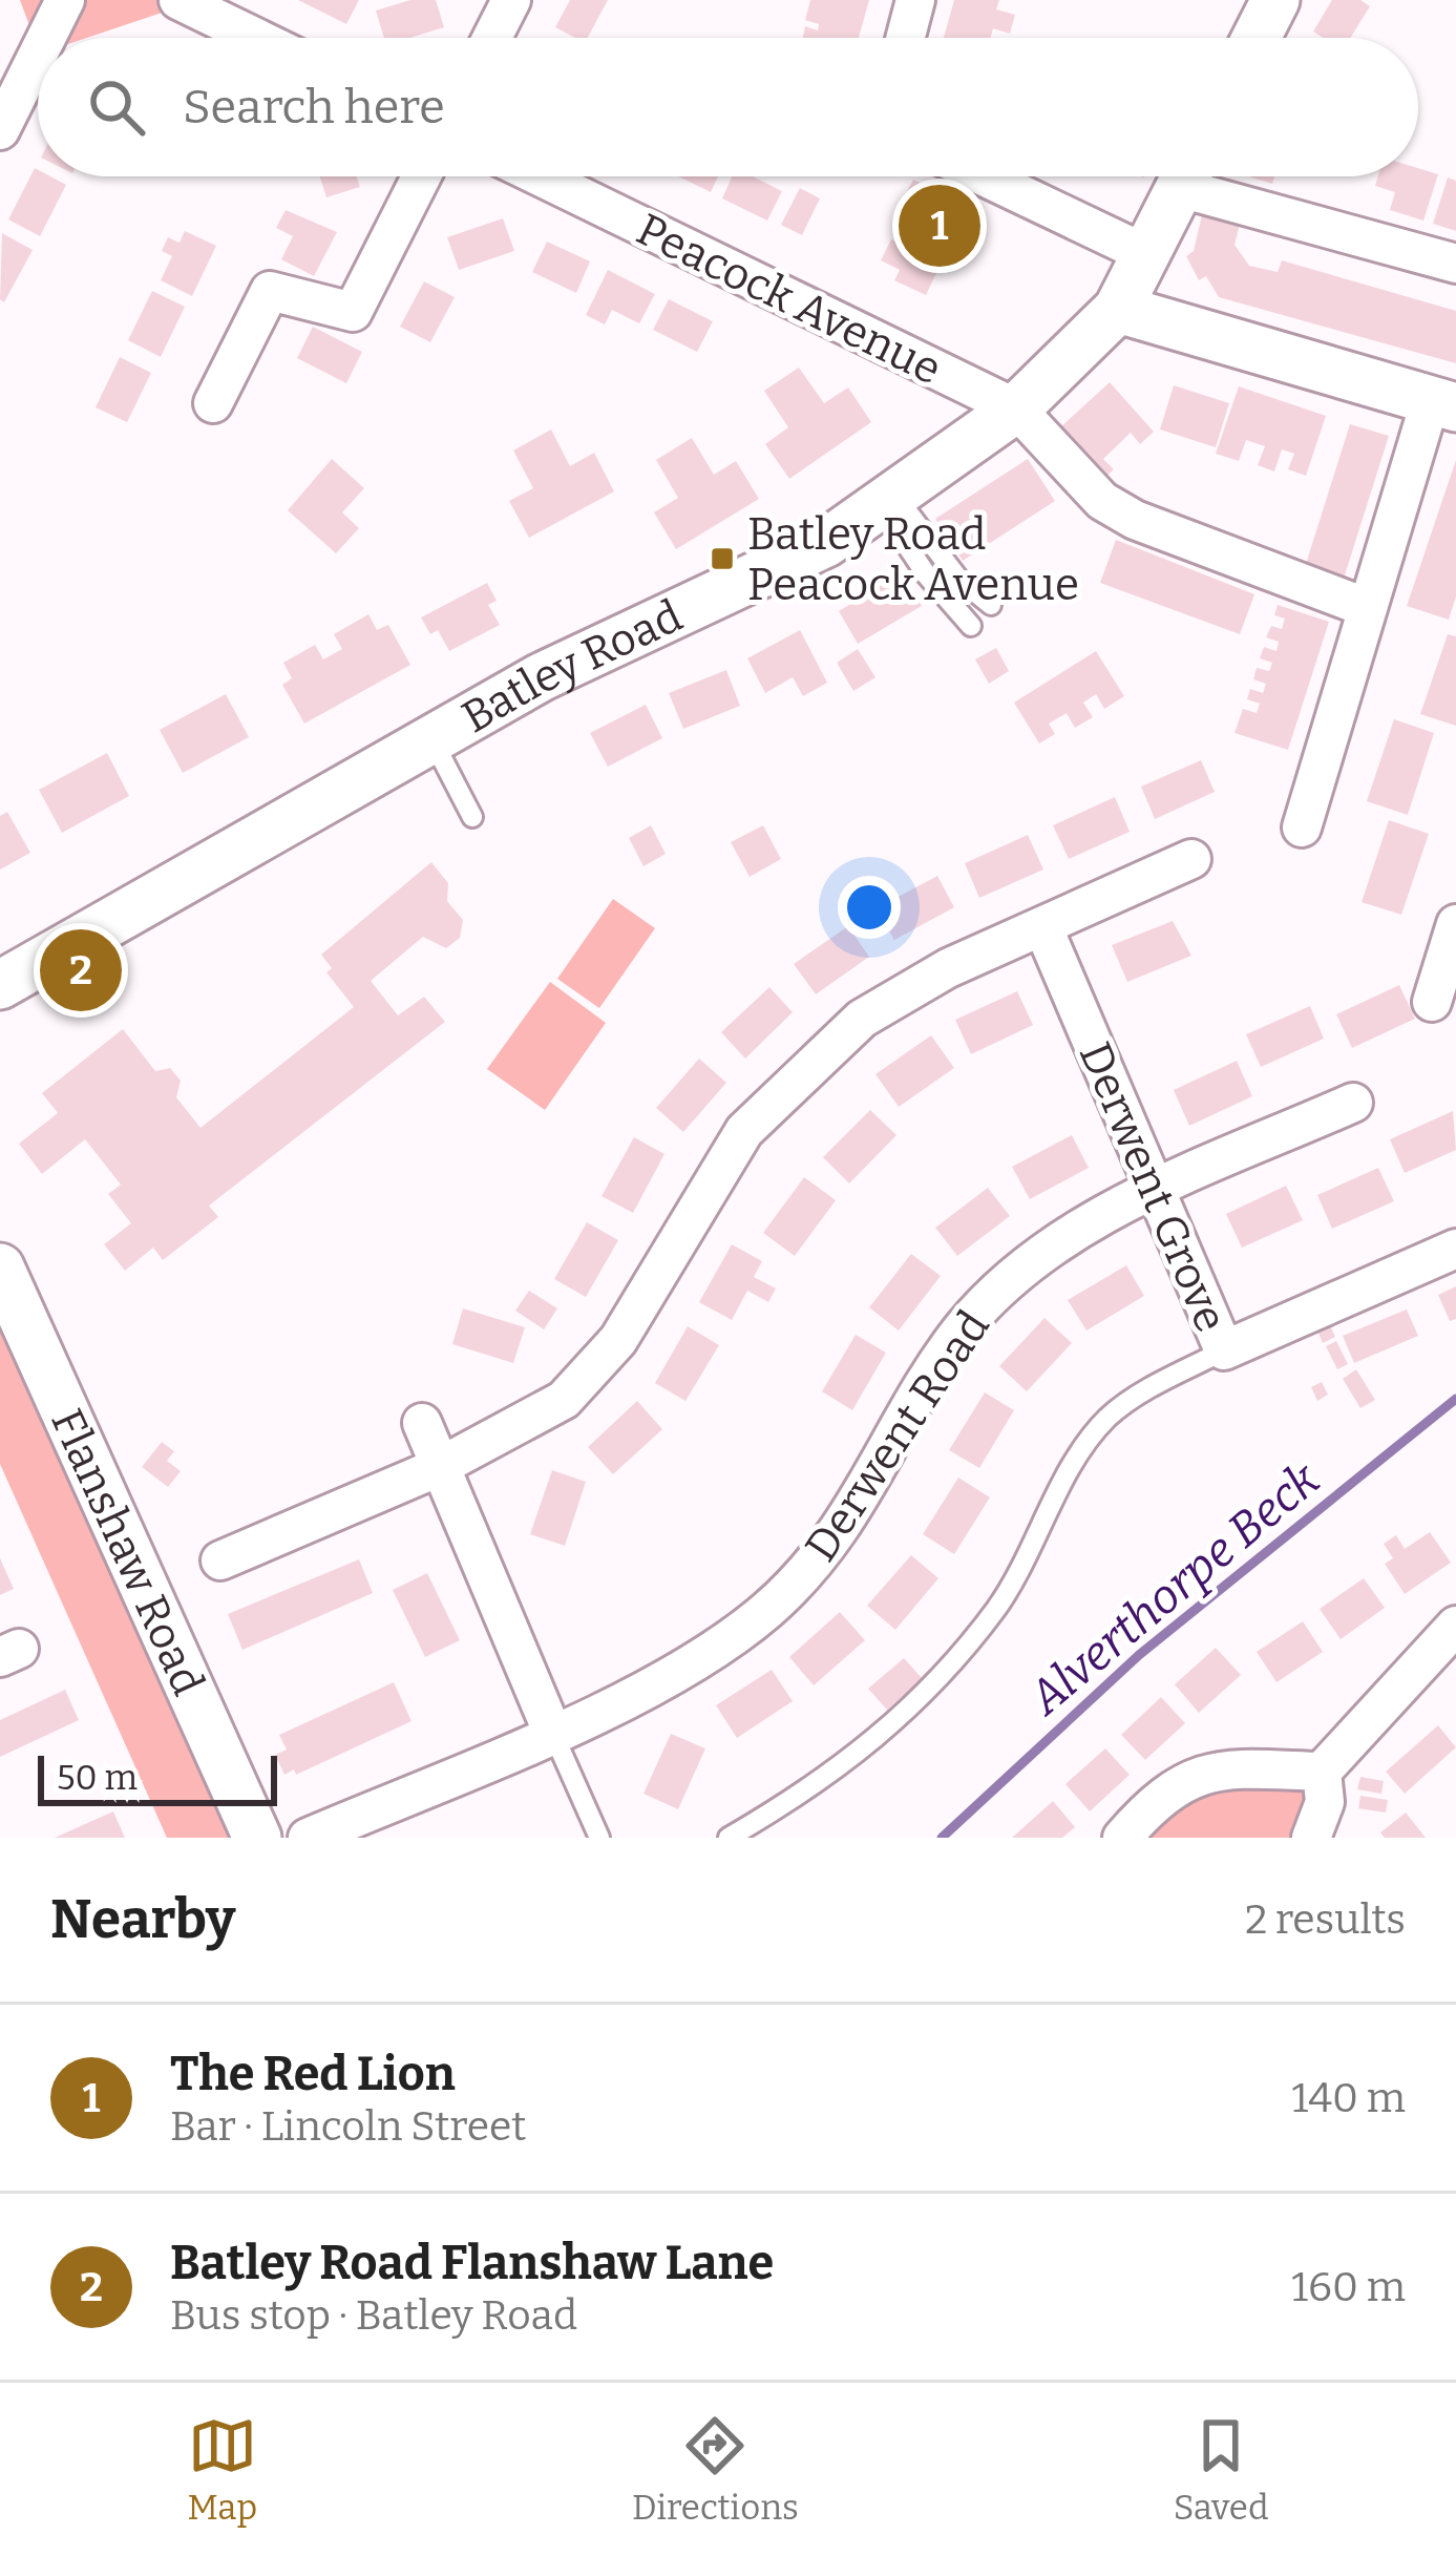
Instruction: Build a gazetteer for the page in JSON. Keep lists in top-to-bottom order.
{
  "streets": {
    "street": [
      "Peacock Avenue",
      "Batley Road",
      "Derwent Grove",
      "Derwent Road",
      "Flanshaw Road"
    ]
  },
  "crossings": [
    ["Peacock Avenue", "Batley Road"],
    ["Derwent Grove", "Derwent Road"]
  ],
  "water": ["Alverthorpe Beck"],
  "places": {
    "transit": ["Batley Road Peacock Avenue"]
  },
  "scale_bar": "50 m",
  "page": {
    "search": "Search here",
    "pins": ["1", "2"],
    "scale": "50 m",
    "heading": ["Nearby", "2 results"],
    "list": [
      {
        "mark": "1",
        "name": "The Red Lion",
        "note": "Bar · Lincoln Street",
        "value": "140 m"
      },
      {
        "mark": "2",
        "name": "Batley Road Flanshaw Lane",
        "note": "Bus stop · Batley Road",
        "value": "160 m"
      }
    ],
    "nav": ["Map", "Directions", "Saved"]
  }
}
